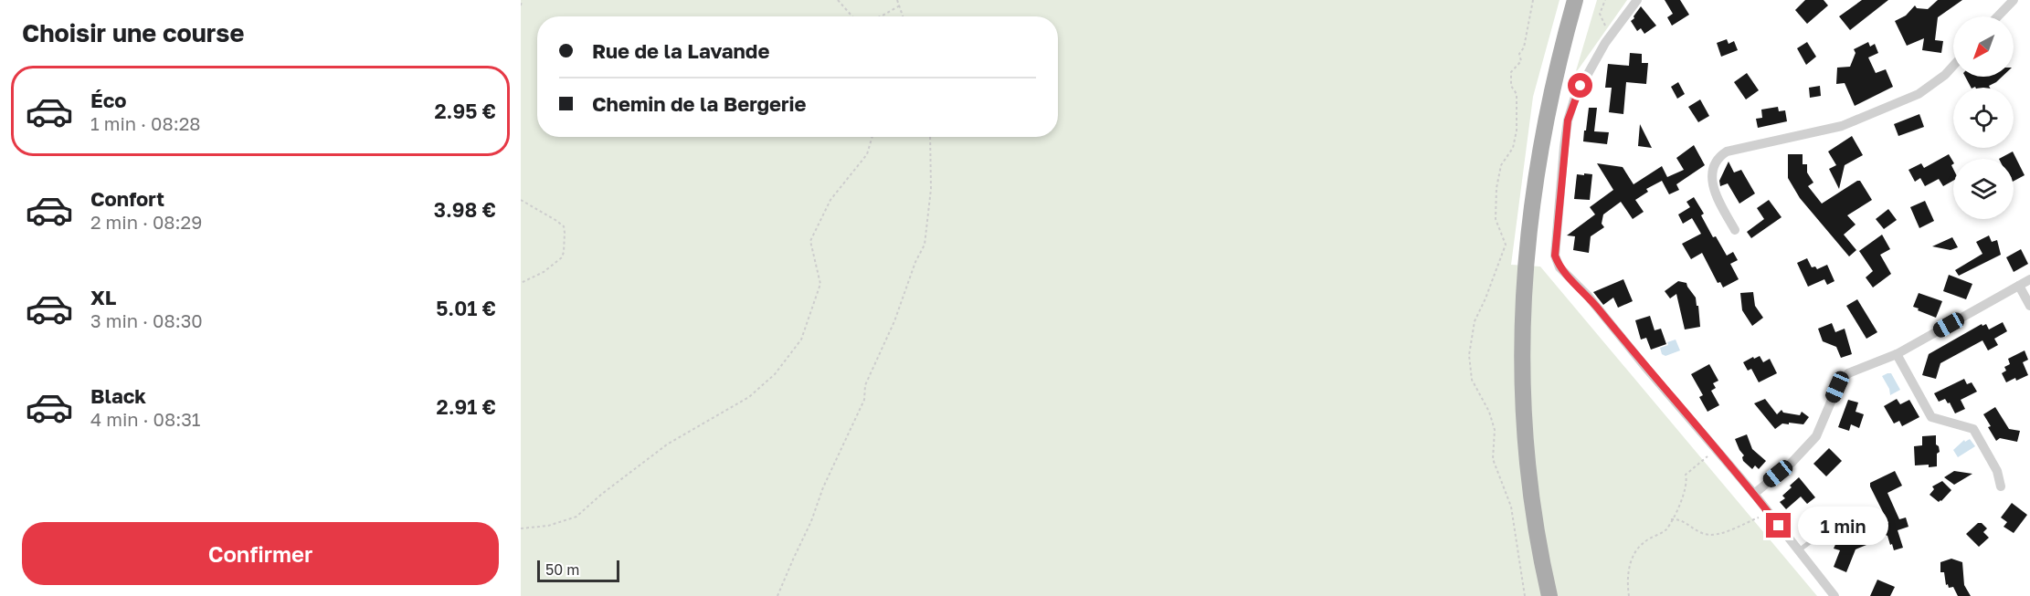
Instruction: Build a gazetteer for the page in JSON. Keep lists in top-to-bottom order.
{
  "scale_bar": "50 m",
  "north": "bottom left",
  "page": {
    "heading": "Choisir une course",
    "banner": ["Rue de la Lavande", "Chemin de la Bergerie"],
    "list": [
      {
        "name": "Éco",
        "note": "1 min · 08:28",
        "value": "2.95 €"
      },
      {
        "name": "Confort",
        "note": "2 min · 08:29",
        "value": "3.98 €"
      },
      {
        "name": "XL",
        "note": "3 min · 08:30",
        "value": "5.01 €"
      },
      {
        "name": "Black",
        "note": "4 min · 08:31",
        "value": "2.91 €"
      }
    ],
    "bubble": "1 min",
    "buttons": "Confirmer",
    "scale": "50 m"
  }
}
